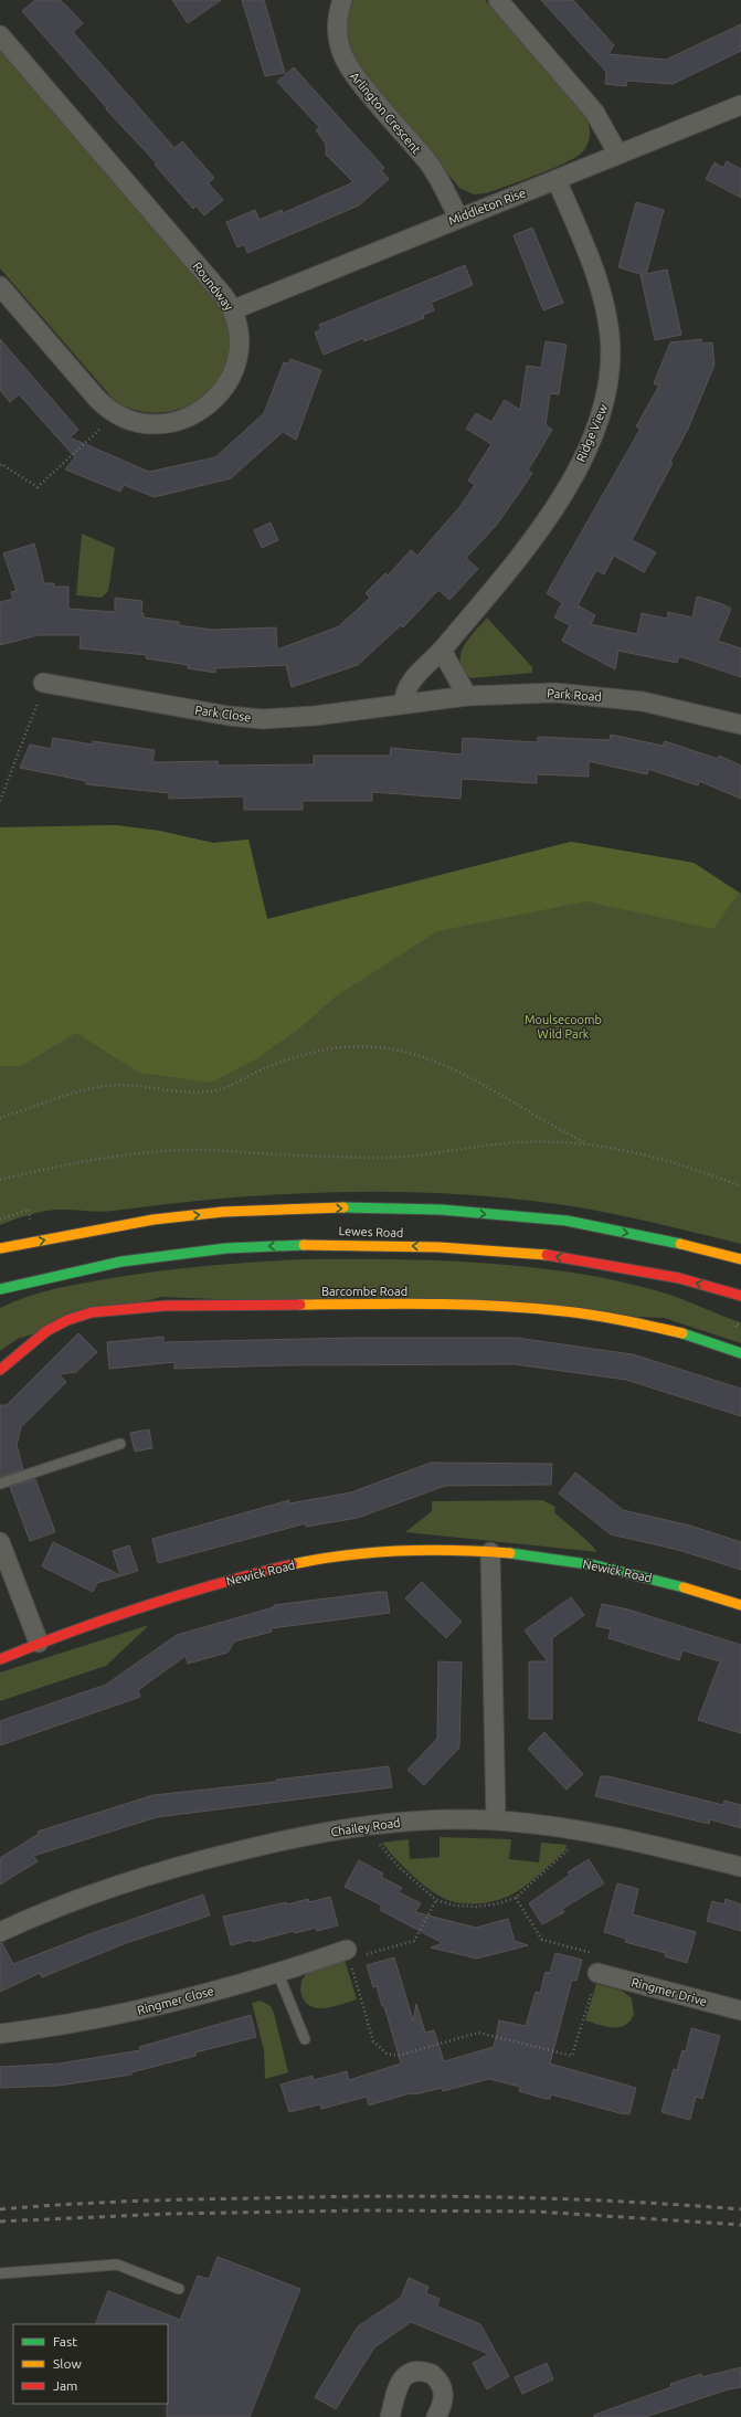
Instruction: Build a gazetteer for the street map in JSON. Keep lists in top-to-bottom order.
{
  "streets": {
    "street": [
      "Arlington Crescent",
      "Middleton Rise",
      "Roundway",
      "Ridge View",
      "Park Road",
      "Park Close",
      "Lewes Road",
      "Barcombe Road",
      "Newick Road",
      "Chailey Road",
      "Ringmer Drive",
      "Ringmer Close"
    ]
  },
  "crossings": [
    ["Arlington Crescent", "Middleton Rise"],
    ["Middleton Rise", "Roundway"],
    ["Middleton Rise", "Ridge View"],
    ["Ridge View", "Park Road"],
    ["Ridge View", "Park Close"],
    ["Park Road", "Park Close"]
  ],
  "parks": ["Moulsecoomb Wild Park"],
  "legend": ["Fast", "Slow", "Jam"]
}
